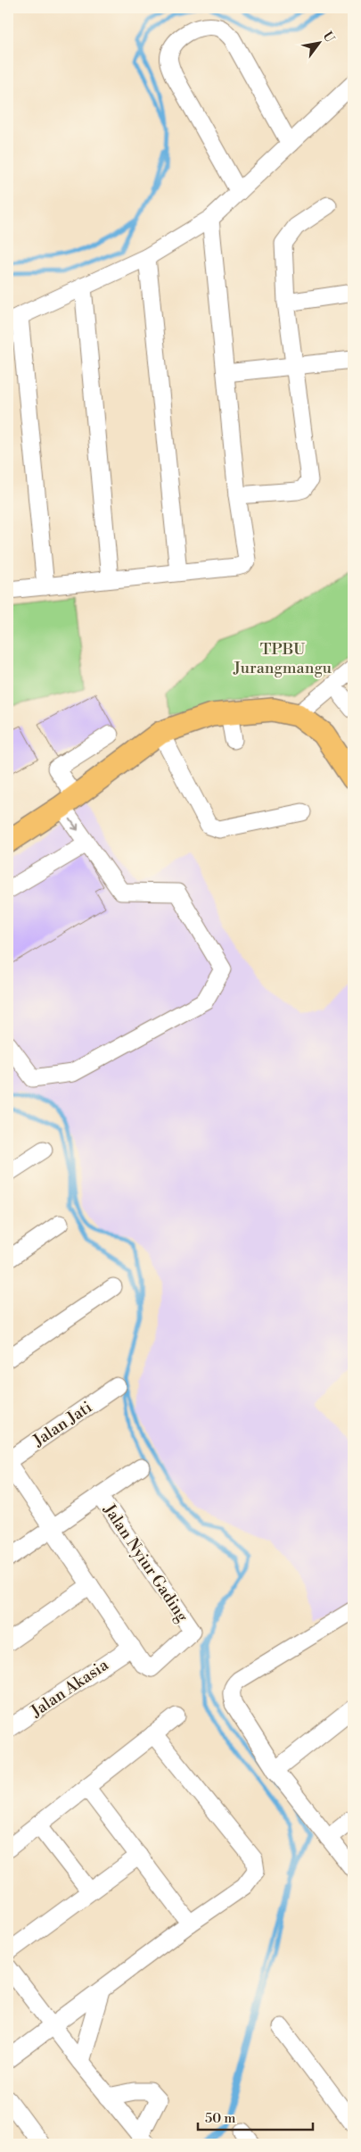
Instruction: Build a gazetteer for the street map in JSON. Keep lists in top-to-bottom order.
{
  "streets": {
    "street": ["Jalan Jati", "Jalan Nyiur Gading", "Jalan Akasia"]
  },
  "crossings": [
    ["Jalan Nyiur Gading", "Jalan Akasia"]
  ],
  "parks": ["TPBU Jurangmangu"],
  "scale_bar": "50 m",
  "north": "top right"
}
